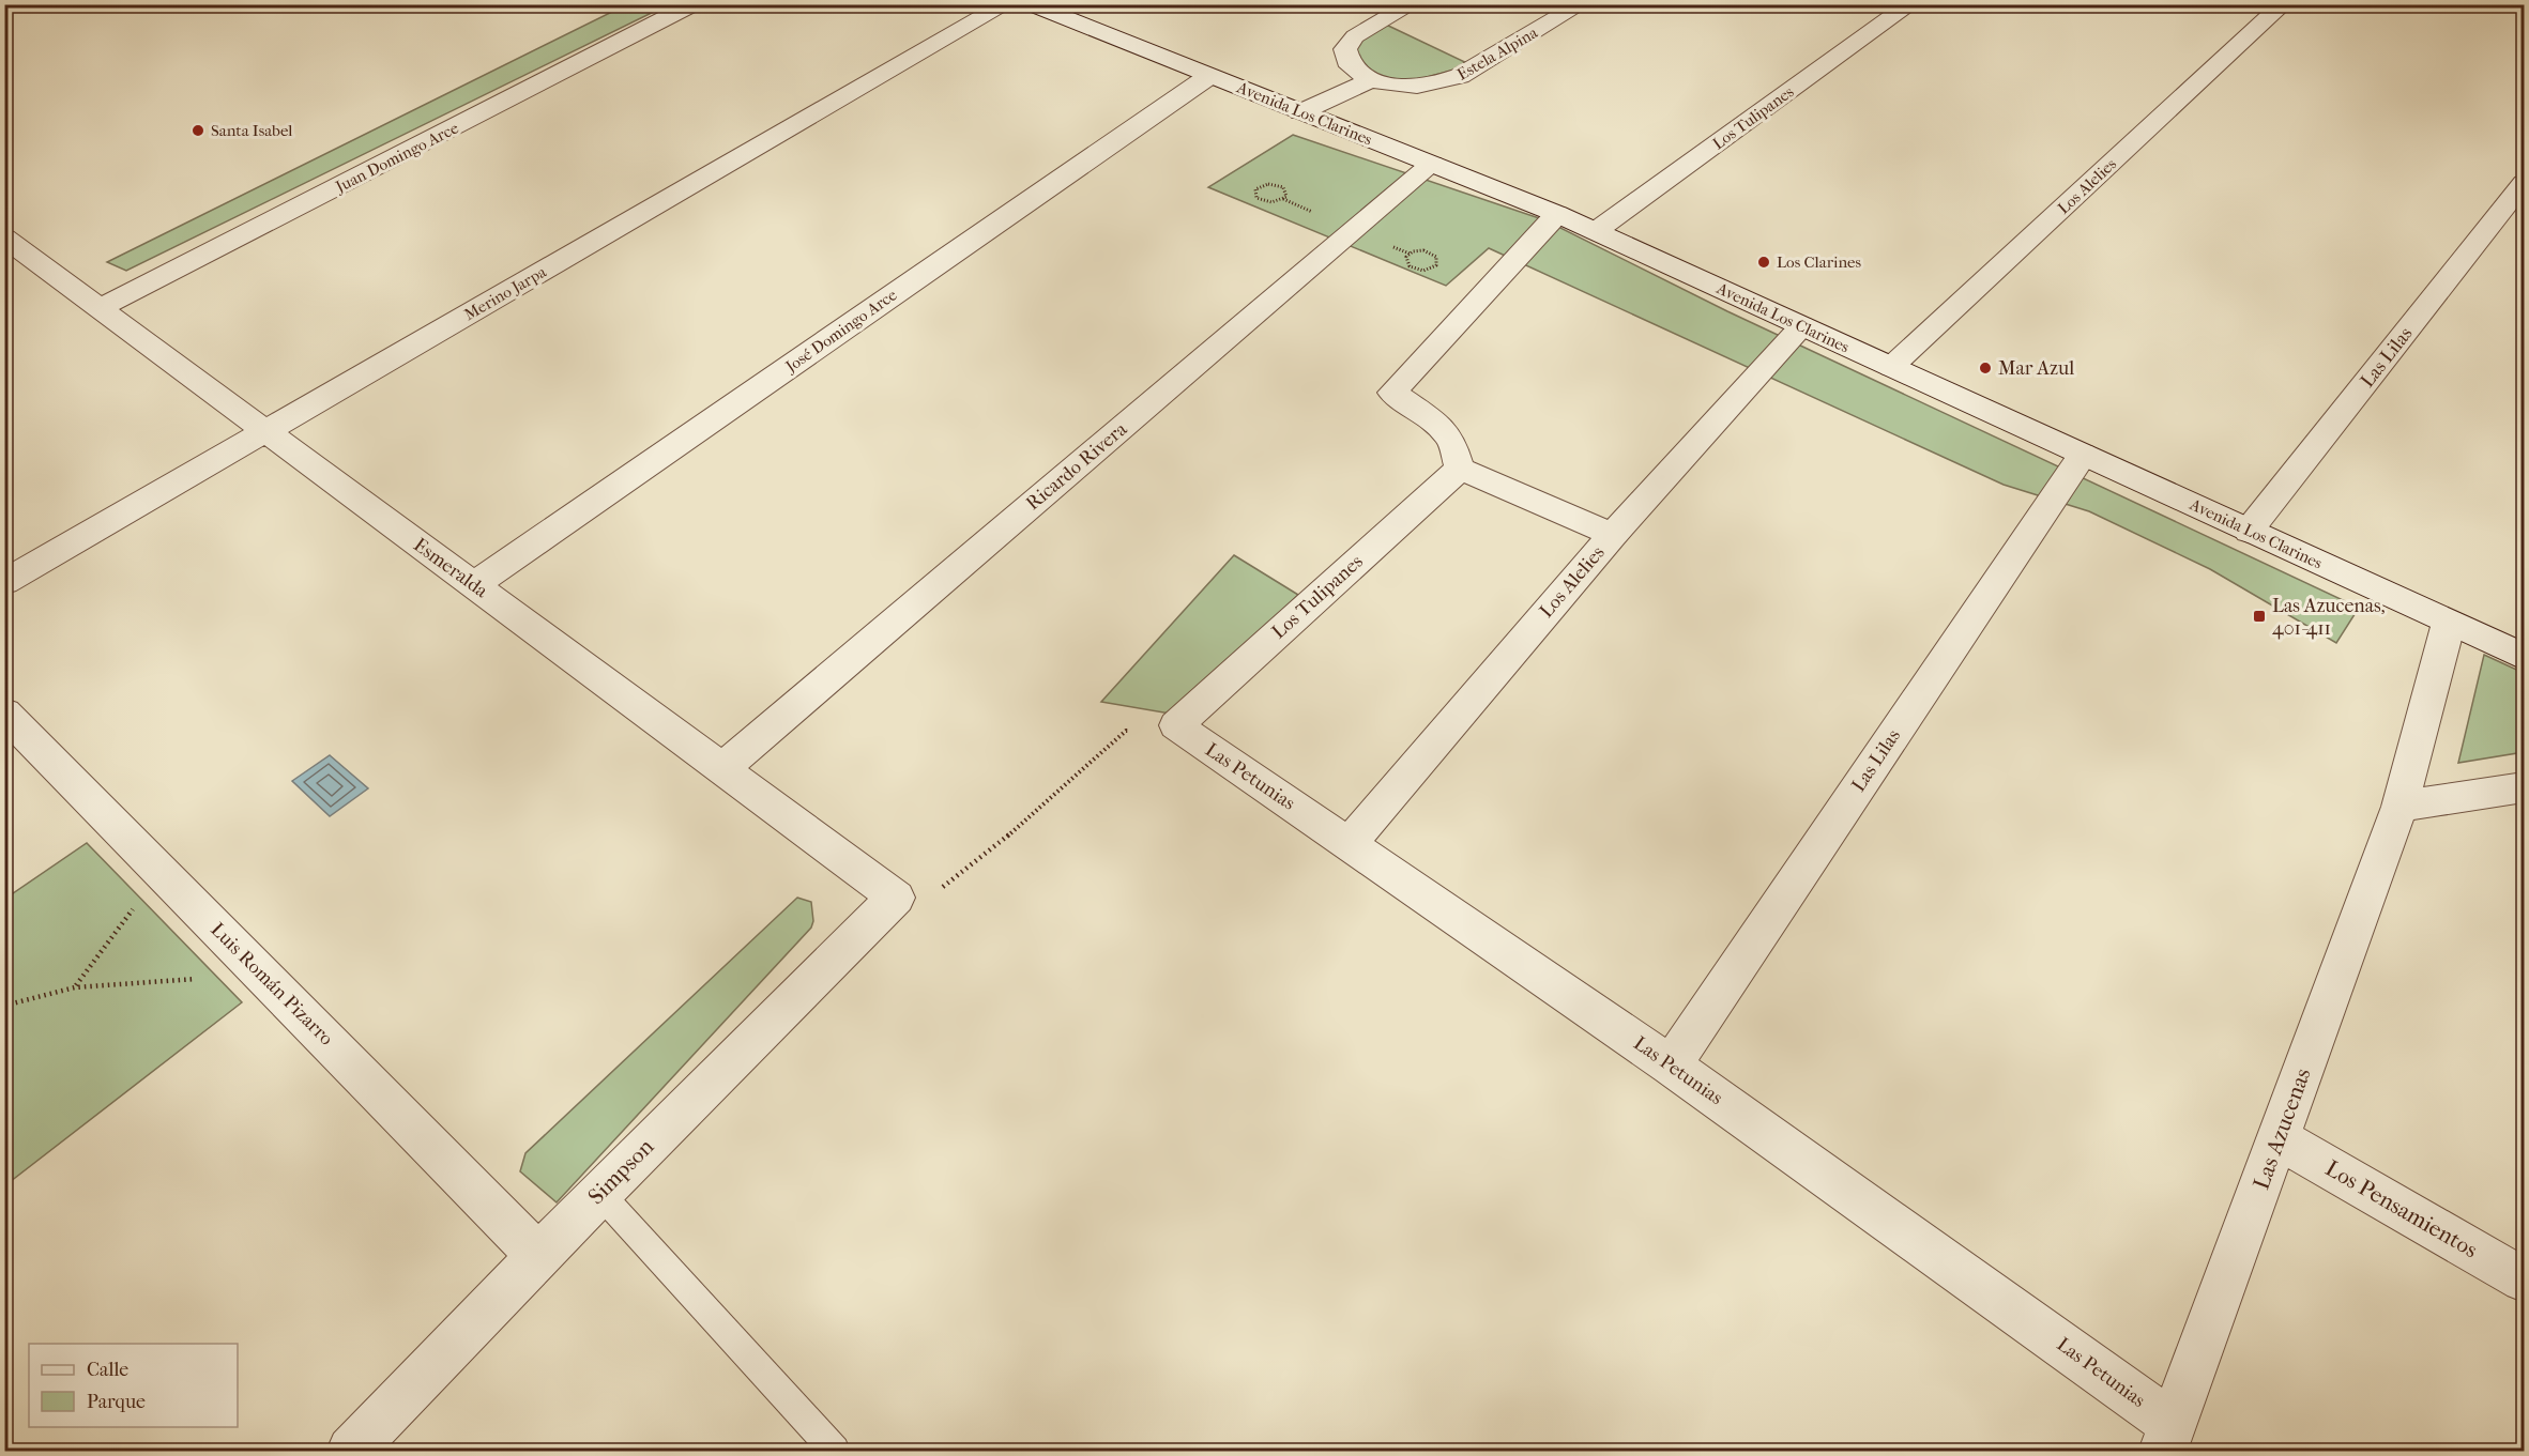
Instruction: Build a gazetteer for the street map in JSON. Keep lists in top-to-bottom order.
{
  "streets": {
    "street": [
      "Estela Alpina",
      "Avenida Los Clarines",
      "Los Tulipanes",
      "Juan Domingo Arce",
      "Los Alelies",
      "Merino Jarpa",
      "José Domingo Arce",
      "Las Lilas",
      "Ricardo Rivera",
      "Esmeralda",
      "Las Petunias",
      "Luis Román Pizarro",
      "Las Azucenas",
      "Simpson",
      "Los Pensamientos"
    ]
  },
  "crossings": [
    ["Avenida Los Clarines", "Los Tulipanes"],
    ["Avenida Los Clarines", "Los Alelies"],
    ["Avenida Los Clarines", "José Domingo Arce"],
    ["Avenida Los Clarines", "Las Lilas"],
    ["Avenida Los Clarines", "Ricardo Rivera"],
    ["Avenida Los Clarines", "Las Azucenas"],
    ["Los Tulipanes", "Las Petunias"],
    ["Juan Domingo Arce", "Esmeralda"],
    ["Los Alelies", "Las Petunias"],
    ["Merino Jarpa", "Esmeralda"],
    ["José Domingo Arce", "Esmeralda"],
    ["Las Lilas", "Las Petunias"],
    ["Ricardo Rivera", "Esmeralda"],
    ["Esmeralda", "Simpson"],
    ["Las Petunias", "Las Azucenas"],
    ["Luis Román Pizarro", "Simpson"],
    ["Las Azucenas", "Los Pensamientos"]
  ],
  "places": {
    "other": ["Santa Isabel", "Los Clarines", "Mar Azul"],
    "transit": ["Las Azucenas, 401-411"]
  },
  "legend": ["Calle", "Parque"]
}
